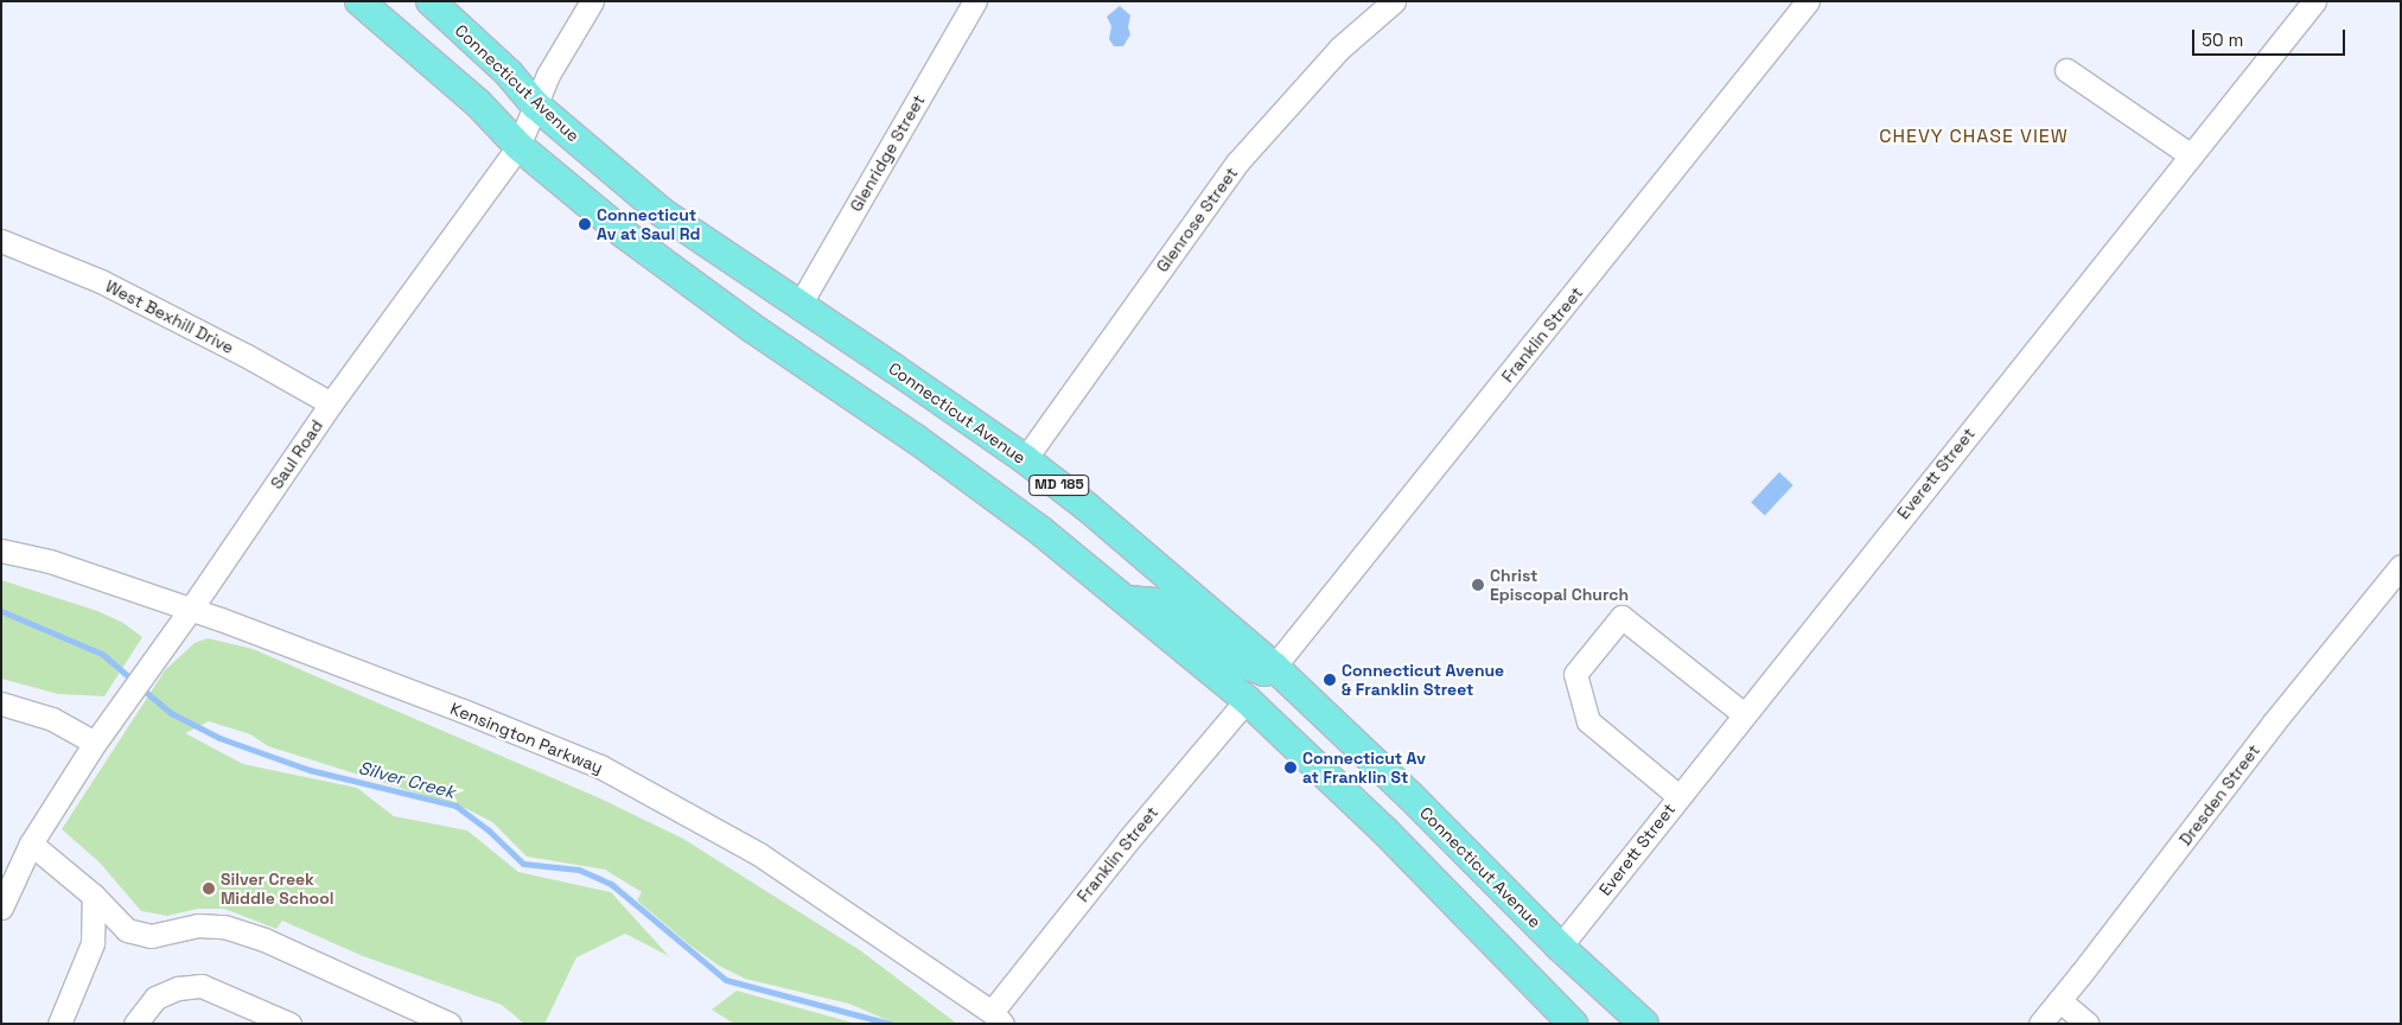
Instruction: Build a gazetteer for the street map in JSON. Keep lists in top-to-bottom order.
{
  "streets": {
    "main road": ["Connecticut Avenue", "MD 185"],
    "street": [
      "Glenridge Street",
      "Glenrose Street",
      "West Bexhill Drive",
      "Franklin Street",
      "Saul Road",
      "Everett Street",
      "Kensington Parkway",
      "Dresden Street"
    ]
  },
  "crossings": [
    ["Connecticut Avenue", "Glenridge Street"],
    ["Connecticut Avenue", "Glenrose Street"],
    ["Connecticut Avenue", "Franklin Street"],
    ["Connecticut Avenue", "Saul Road"],
    ["Connecticut Avenue", "Everett Street"],
    ["West Bexhill Drive", "Saul Road"],
    ["Franklin Street", "MD 185"],
    ["Franklin Street", "Kensington Parkway"],
    ["Saul Road", "MD 185"],
    ["Saul Road", "Kensington Parkway"]
  ],
  "districts": ["CHEVY CHASE VIEW"],
  "water": ["Silver Creek"],
  "places": [
    "Connecticut Av at Saul Rd",
    "Christ Episcopal Church",
    "Connecticut Avenue & Franklin Street",
    "Connecticut Av at Franklin St",
    "Silver Creek Middle School"
  ],
  "scale_bar": "50 m"
}
